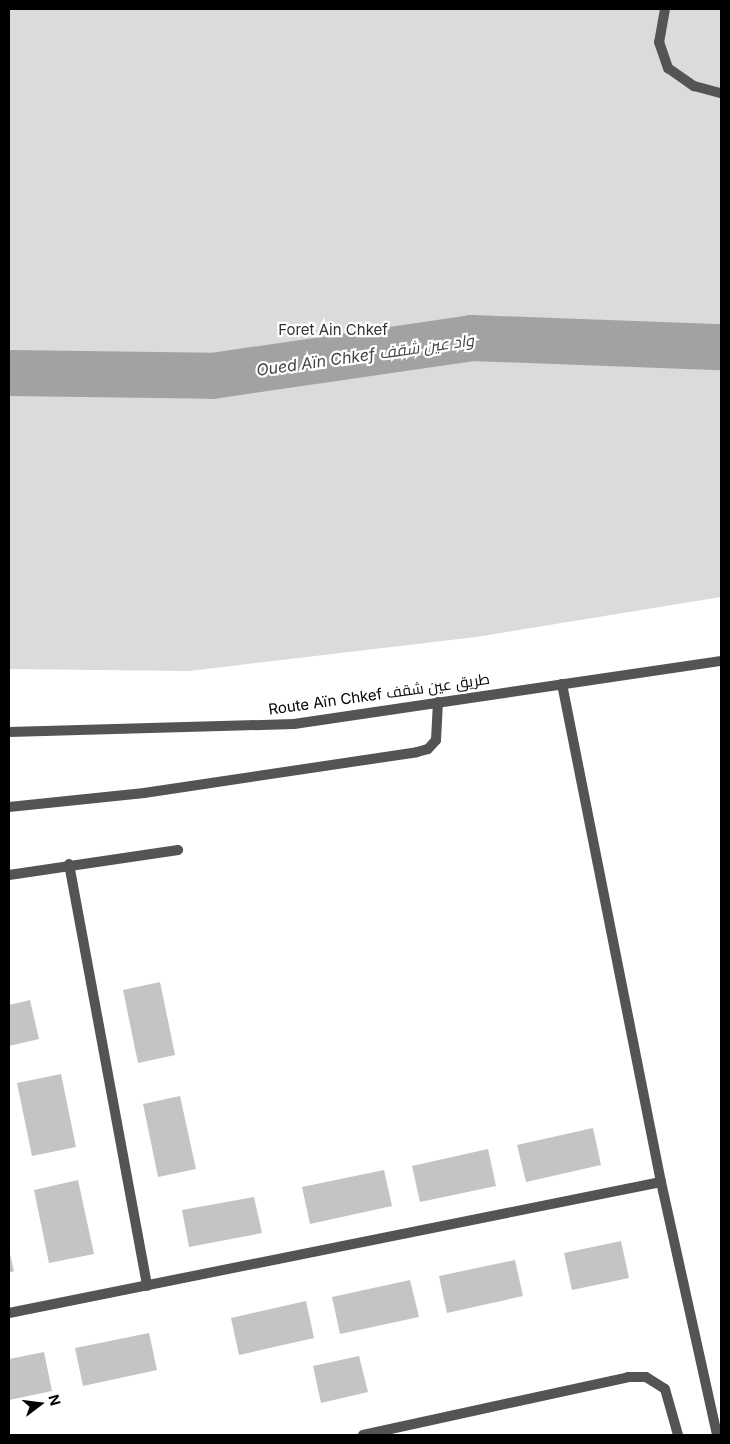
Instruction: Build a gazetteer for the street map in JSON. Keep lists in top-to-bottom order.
{
  "streets": {
    "street": ["Route Aïn Chkef طريق عين شقف"]
  },
  "water": ["Oued Aïn Chkef واد عين شقف"],
  "parks": ["Foret Ain Chkef"],
  "north": "right"
}
